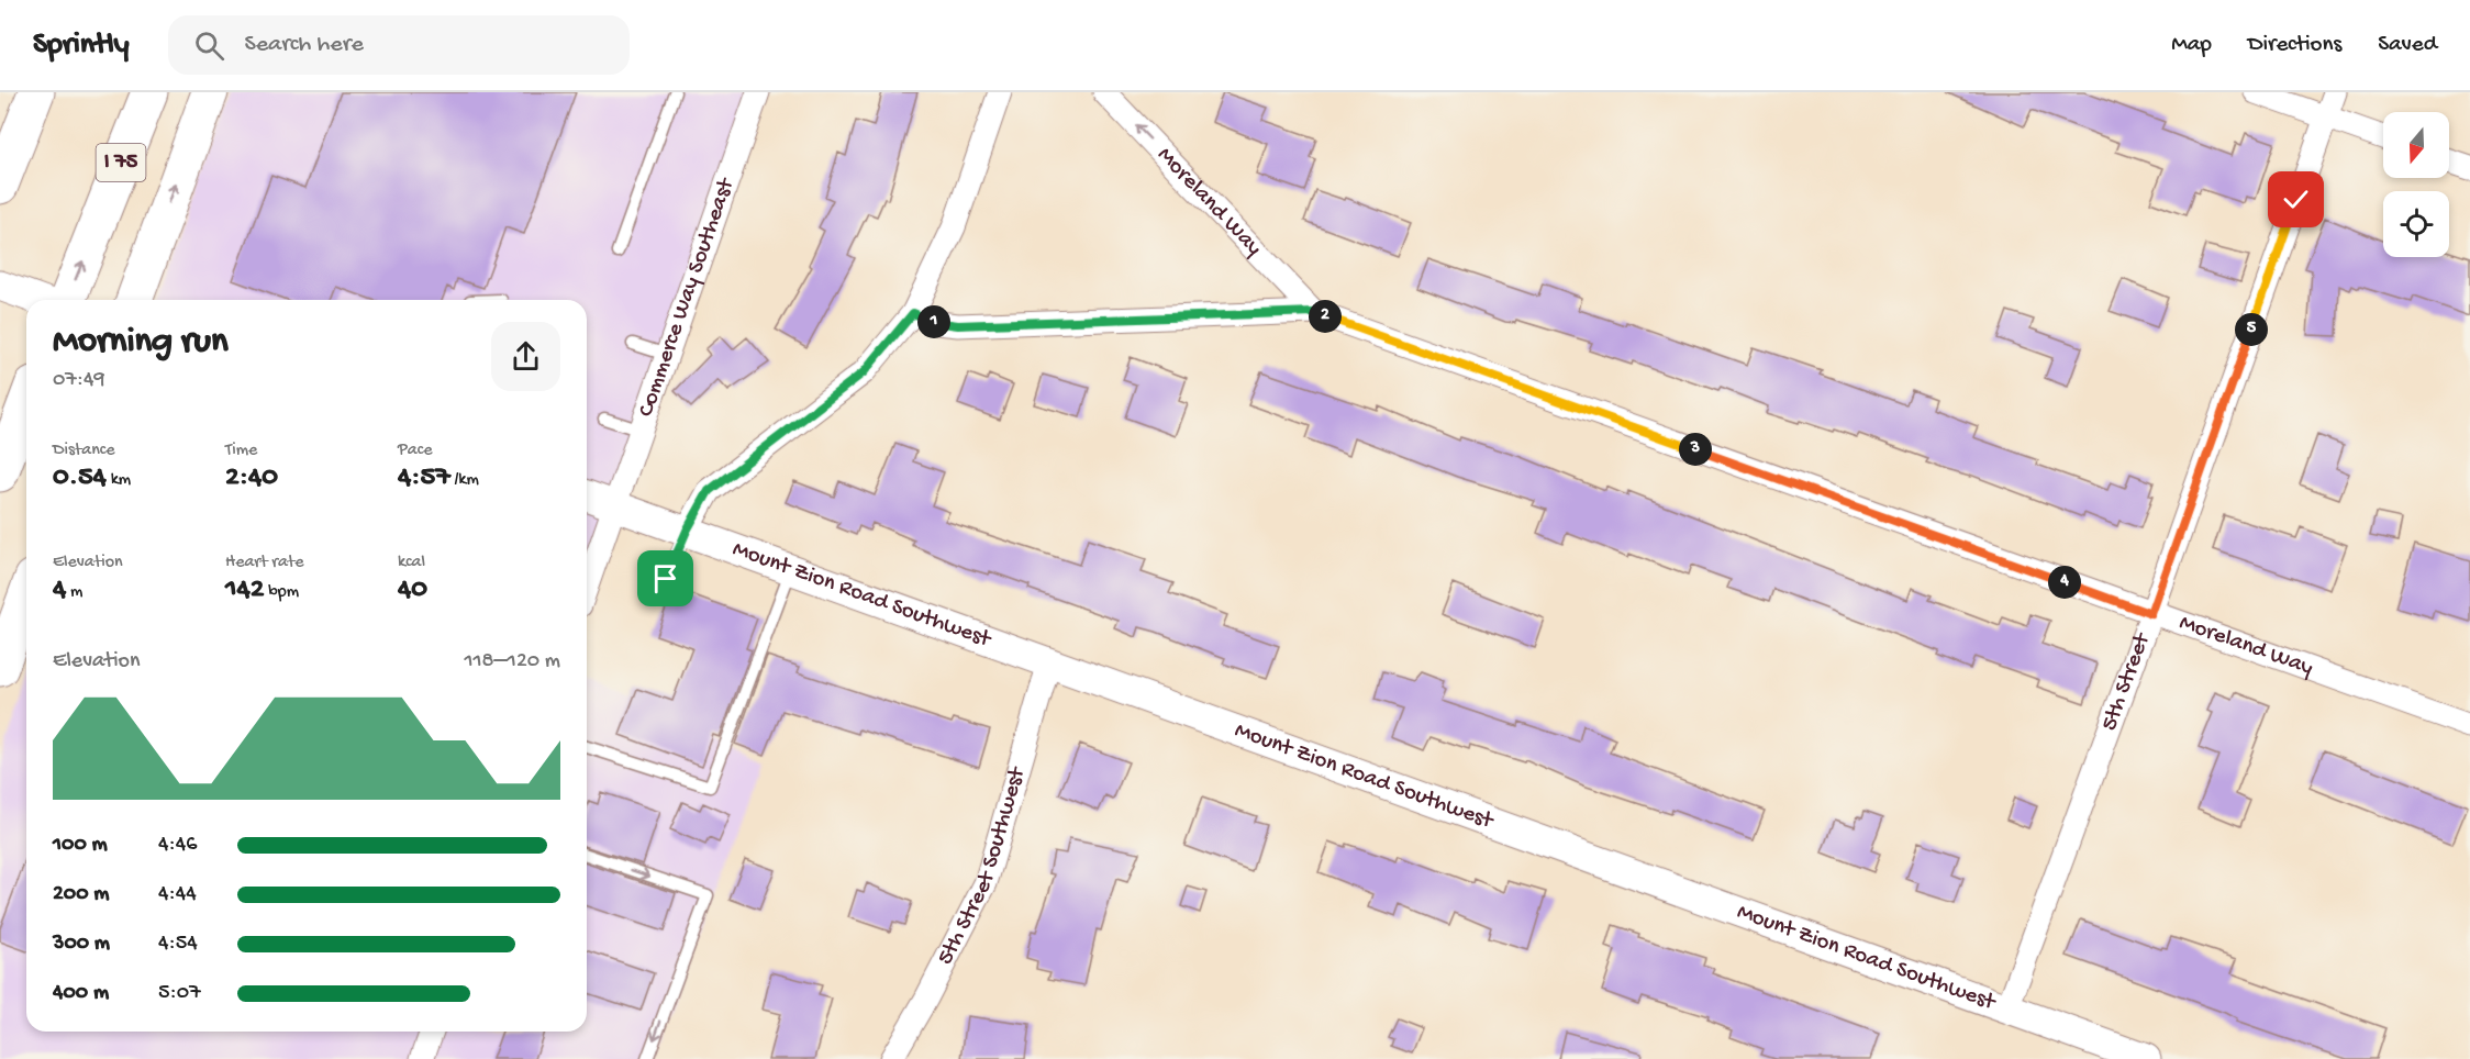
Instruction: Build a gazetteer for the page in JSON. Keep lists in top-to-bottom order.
{
  "streets": {
    "highway": ["I 75"],
    "street": [
      "Moreland Way",
      "Commerce Way Southeast",
      "Mount Zion Road Southwest",
      "5th Street",
      "5th Street Southwest"
    ]
  },
  "crossings": [
    ["Moreland Way", "5th Street"],
    ["Commerce Way Southeast", "Mount Zion Road Southwest"],
    ["Mount Zion Road Southwest", "5th Street"],
    ["Mount Zion Road Southwest", "5th Street Southwest"]
  ],
  "north": "bottom",
  "page": {
    "header": "Sprintly",
    "search": "Search here",
    "nav": ["Map", "Directions", "Saved"],
    "pins": [
      "2",
      "1",
      "5",
      "3",
      "4"
    ],
    "heading": ["Morning run", "07:49"],
    "stats": [
      ["Distance", "0.54 km"],
      ["Time", "2:40"],
      ["Pace", "4:57 /km"],
      ["Elevation", "4 m"],
      ["Heart rate", "142 bpm"],
      ["kcal", "40"]
    ],
    "chart": ["Elevation", "118–120 m"],
    "list": [
      {
        "name": "100 m",
        "note": "4:46"
      },
      {
        "name": "200 m",
        "note": "4:44"
      },
      {
        "name": "300 m",
        "note": "4:54"
      },
      {
        "name": "400 m",
        "note": "5:07"
      }
    ]
  }
}
